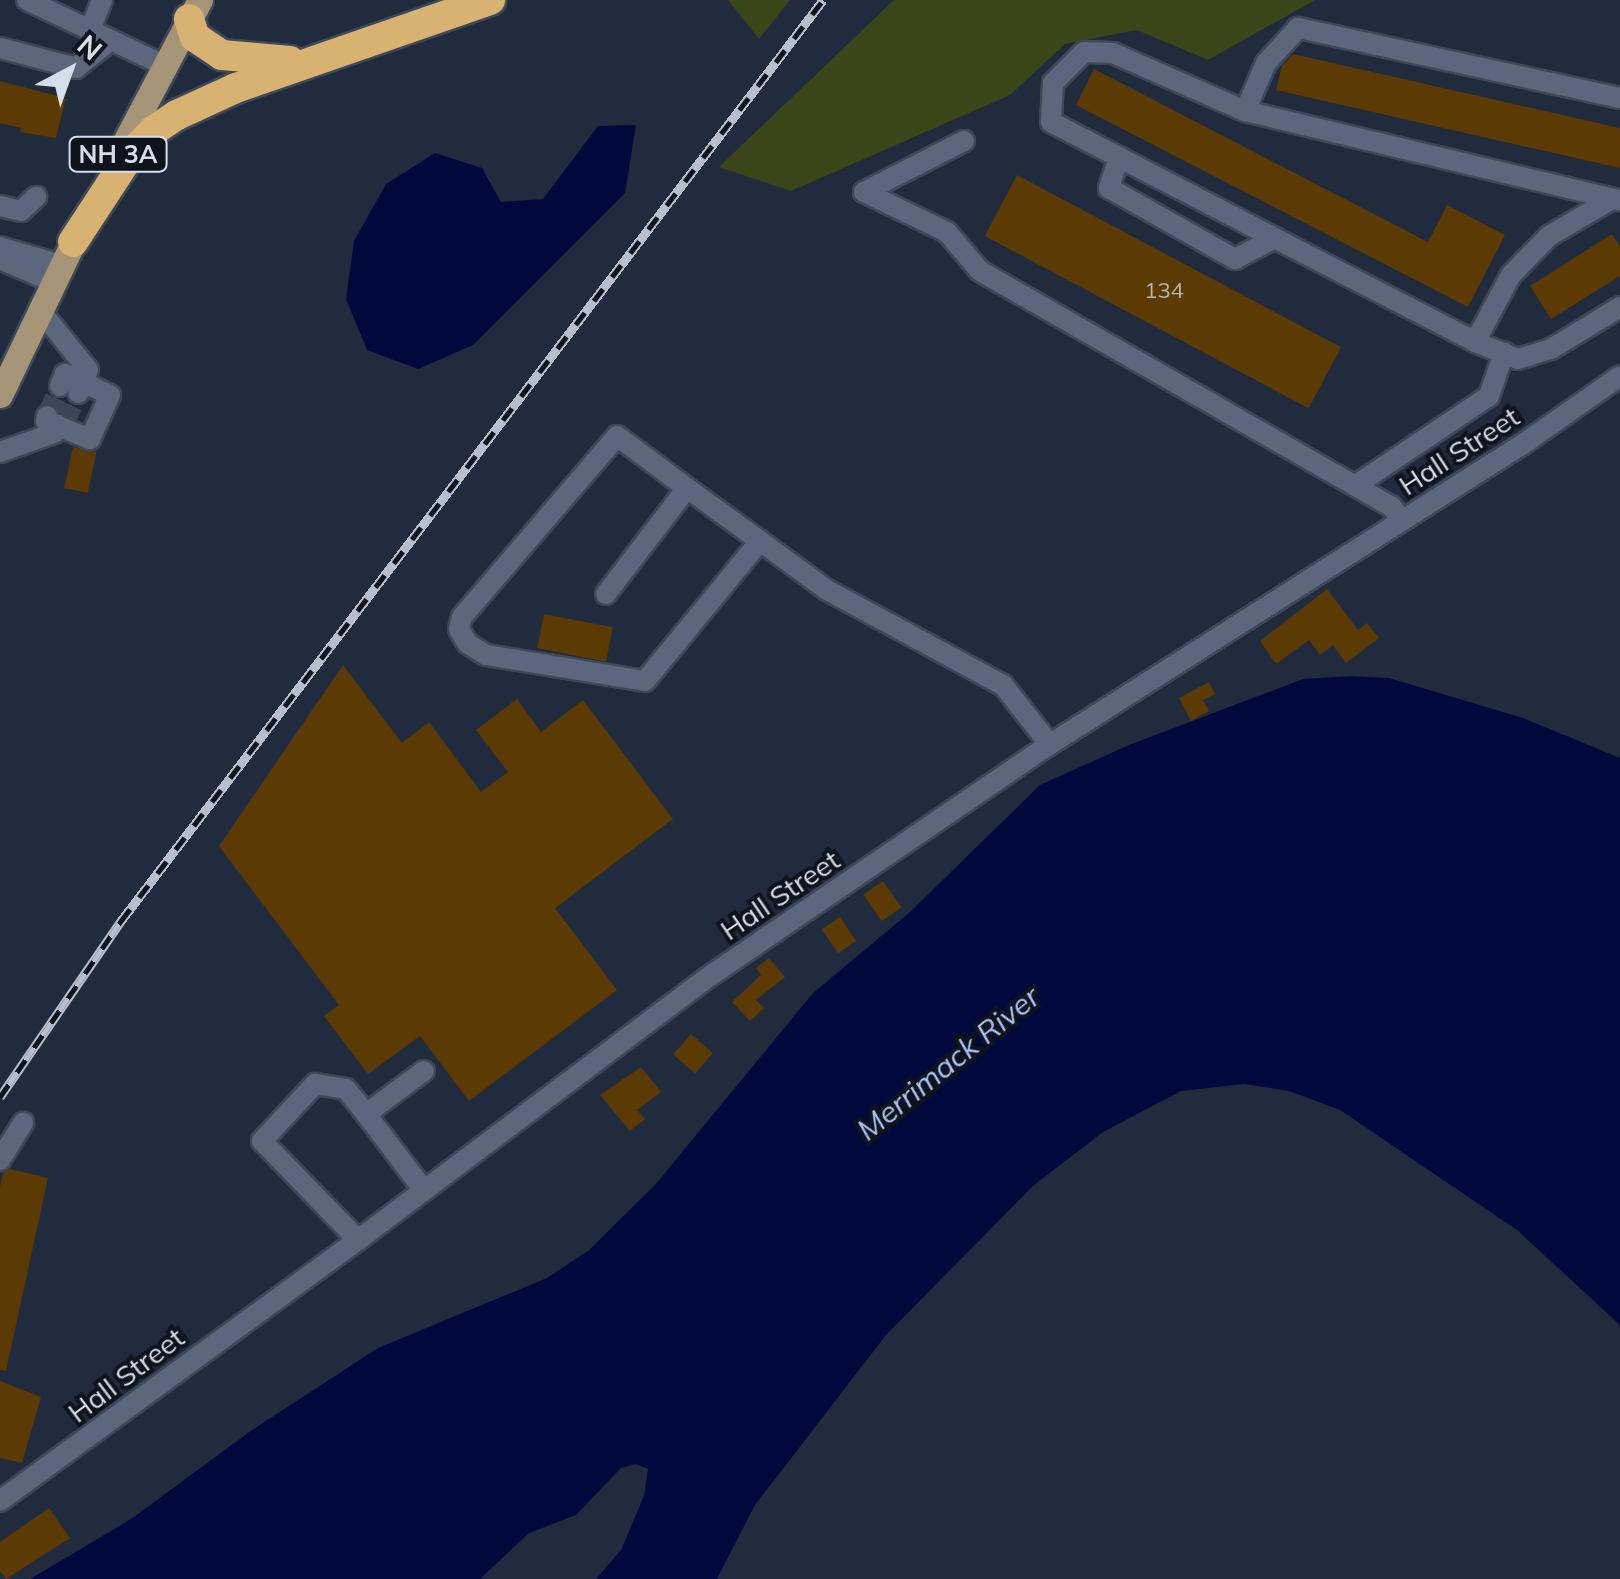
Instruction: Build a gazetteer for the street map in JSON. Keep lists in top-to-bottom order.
{
  "streets": {
    "main road": ["NH 3A"],
    "street": ["Hall Street"]
  },
  "water": ["Merrimack River"],
  "house_numbers": ["134"],
  "north": "top right"
}
